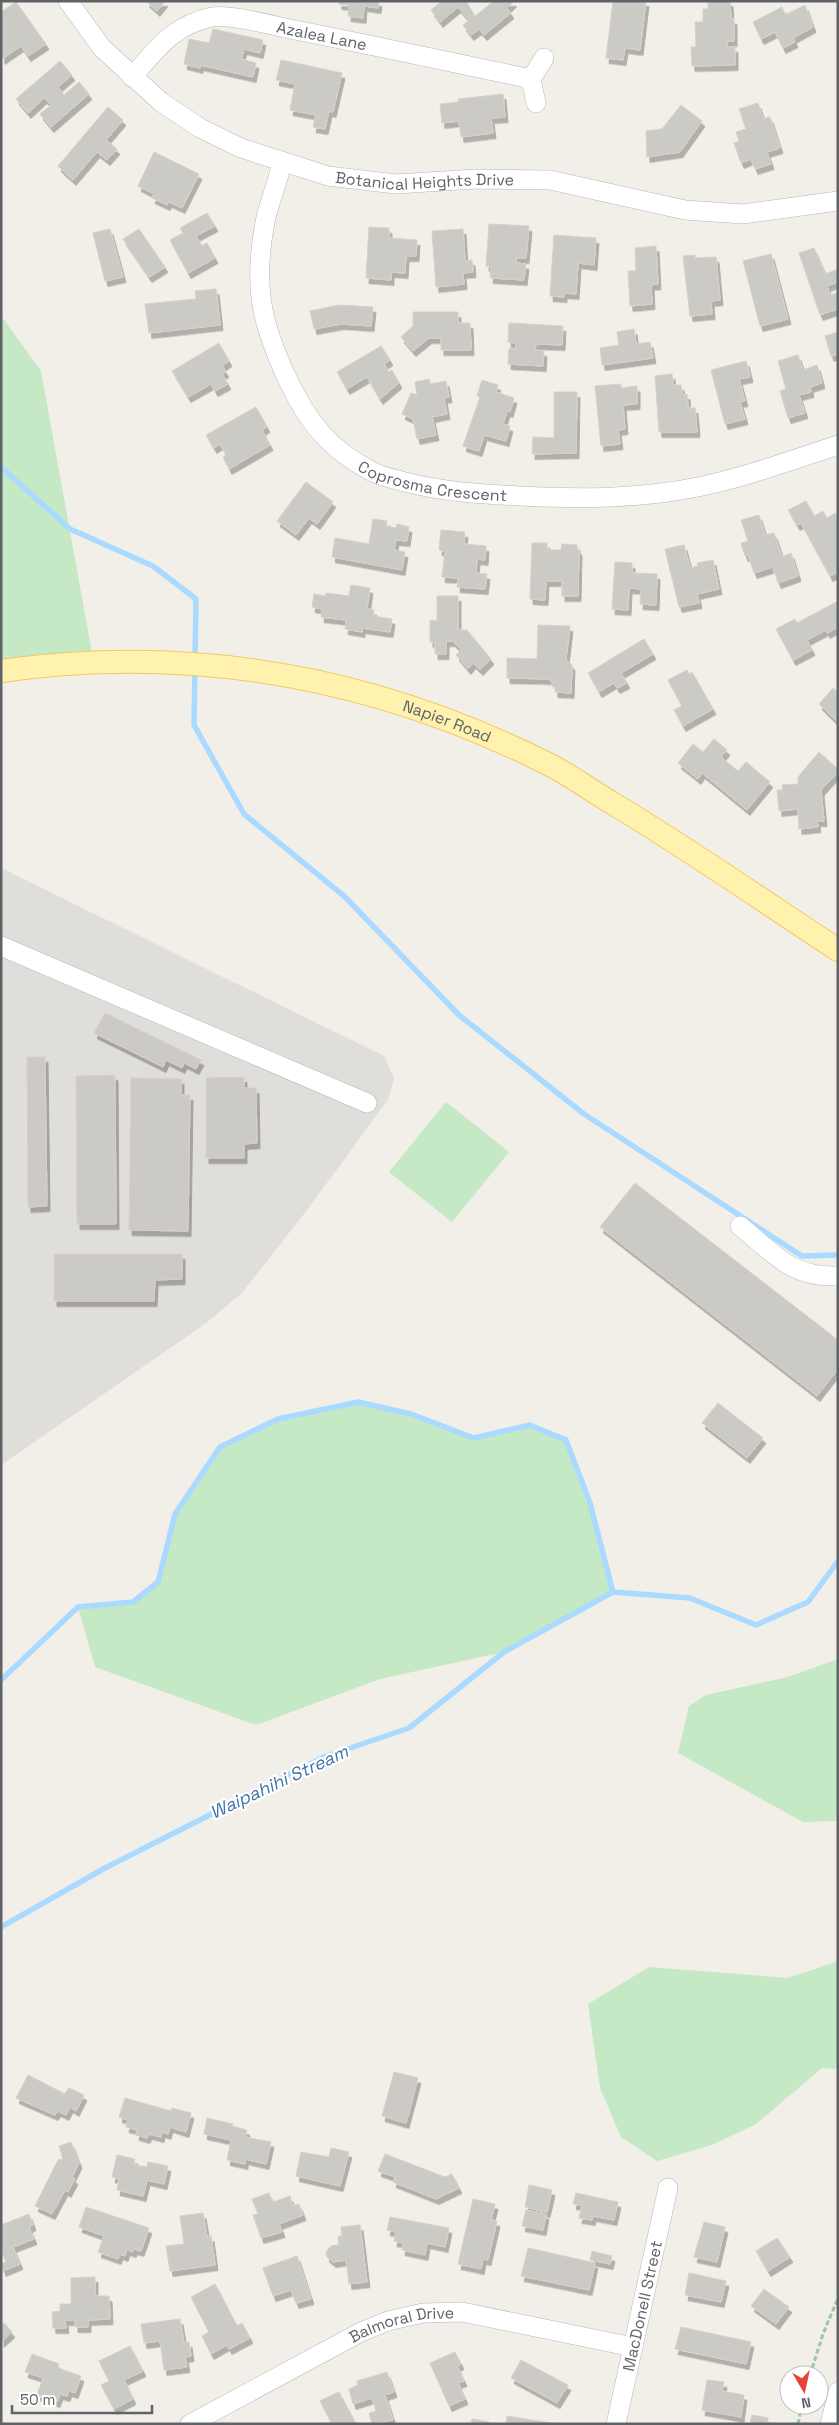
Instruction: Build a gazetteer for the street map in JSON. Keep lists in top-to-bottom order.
{
  "streets": {
    "main road": ["Napier Road"],
    "street": [
      "Azalea Lane",
      "Botanical Heights Drive",
      "Coprosma Crescent",
      "MacDonell Street",
      "Balmoral Drive"
    ]
  },
  "crossings": [
    ["Azalea Lane", "Botanical Heights Drive"],
    ["Botanical Heights Drive", "Coprosma Crescent"],
    ["MacDonell Street", "Balmoral Drive"]
  ],
  "water": ["Waipahihi Stream"],
  "scale_bar": "50 m",
  "north": "bottom"
}
